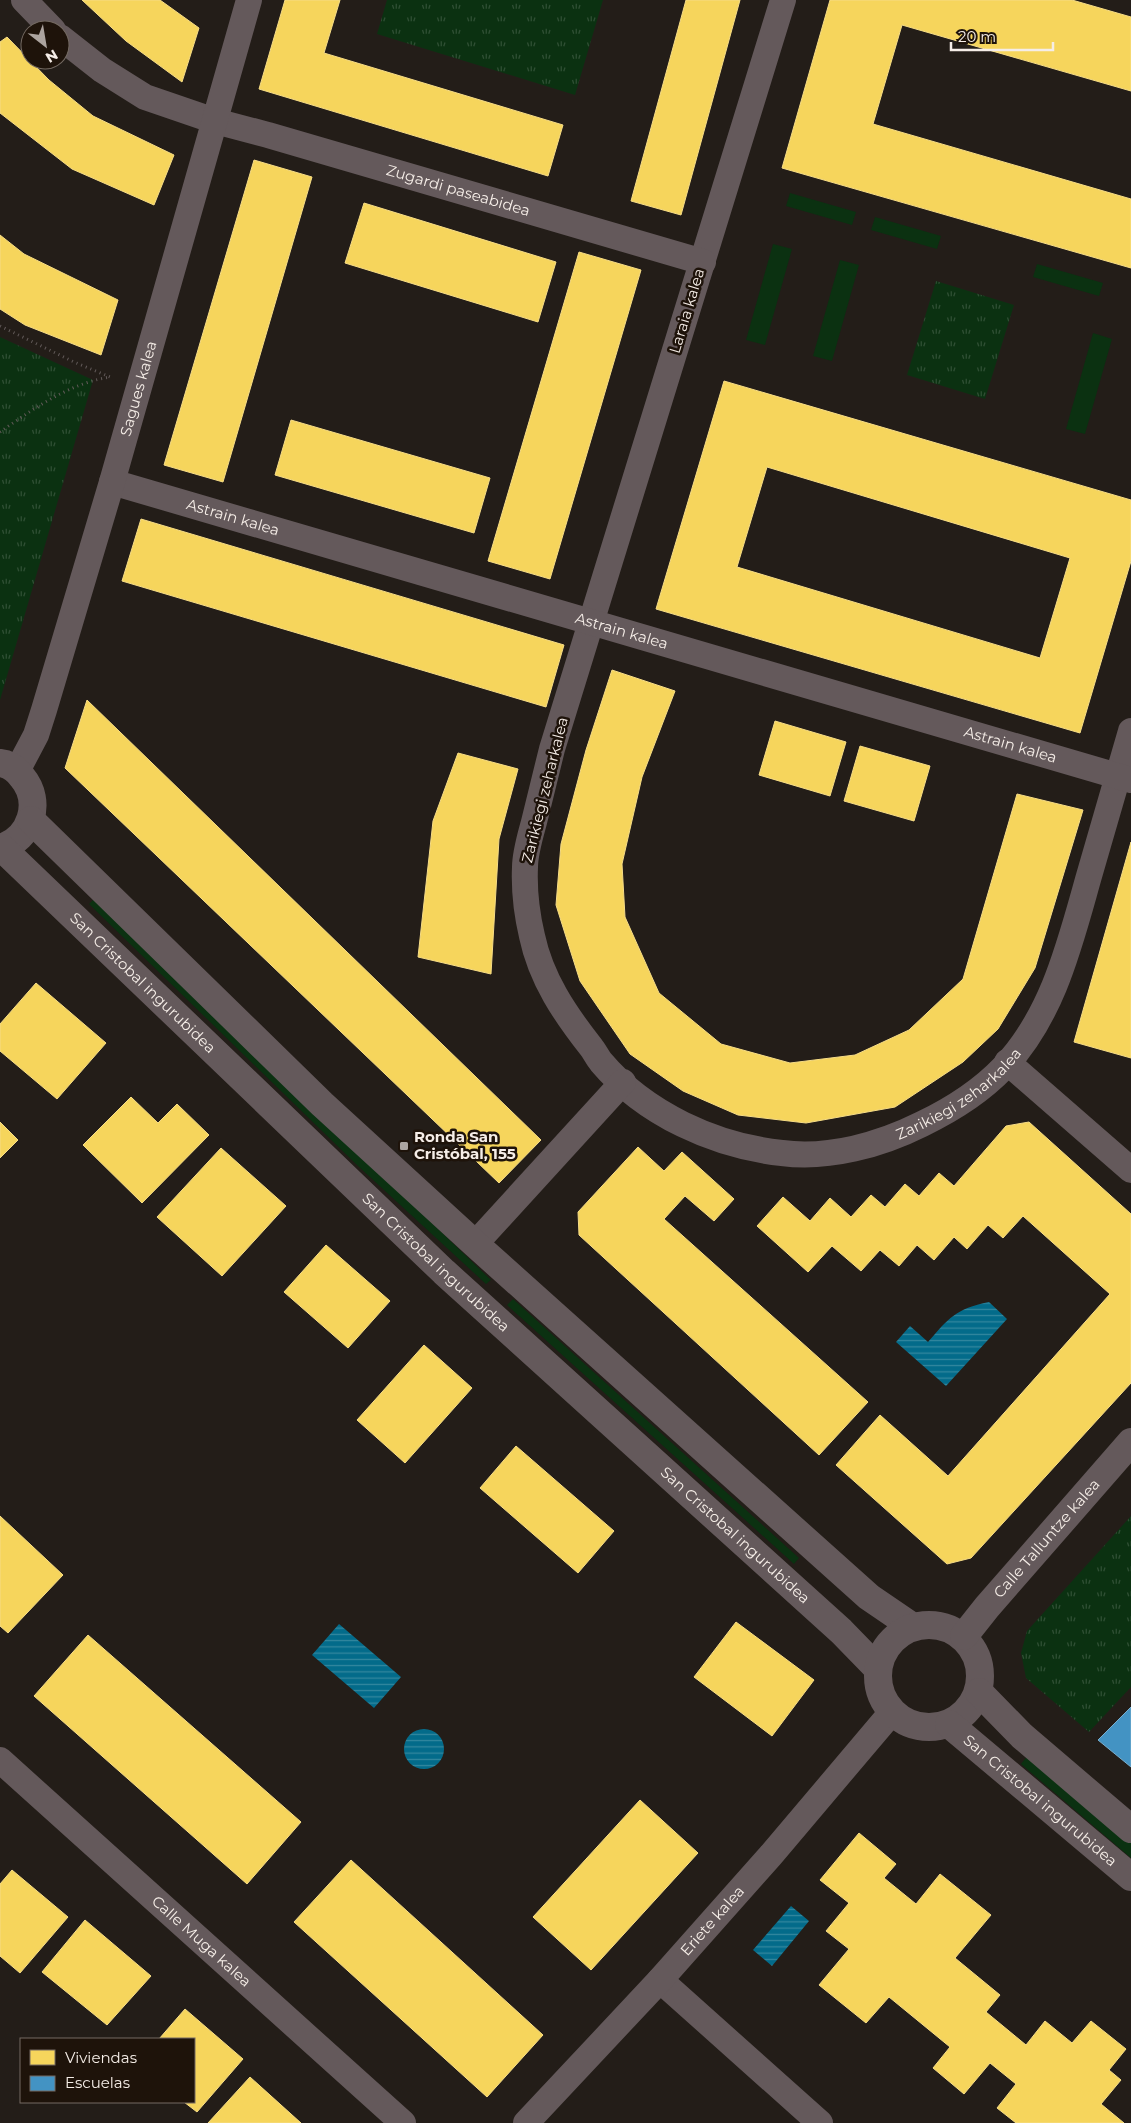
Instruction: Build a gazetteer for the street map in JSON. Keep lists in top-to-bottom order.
{
  "streets": {
    "street": [
      "Zugardi paseabidea",
      "Laraia kalea",
      "Sagues kalea",
      "Astrain kalea",
      "Zarikiegi zeharkalea",
      "San Cristobal ingurubidea",
      "Calle Talluntze kalea",
      "Eriete kalea",
      "Calle Muga kalea"
    ]
  },
  "crossings": [
    ["Zugardi paseabidea", "Laraia kalea"],
    ["Zugardi paseabidea", "Sagues kalea"],
    ["Laraia kalea", "Astrain kalea"],
    ["Laraia kalea", "Zarikiegi zeharkalea"],
    ["Sagues kalea", "Astrain kalea"],
    ["Astrain kalea", "Zarikiegi zeharkalea"],
    ["San Cristobal ingurubidea", "Calle Talluntze kalea"],
    ["San Cristobal ingurubidea", "Eriete kalea"],
    ["Calle Talluntze kalea", "Eriete kalea"]
  ],
  "places": {
    "transit": ["Ronda San Cristóbal, 155"]
  },
  "legend": ["Viviendas", "Escuelas"],
  "scale_bar": "20 m",
  "north": "bottom right"
}
